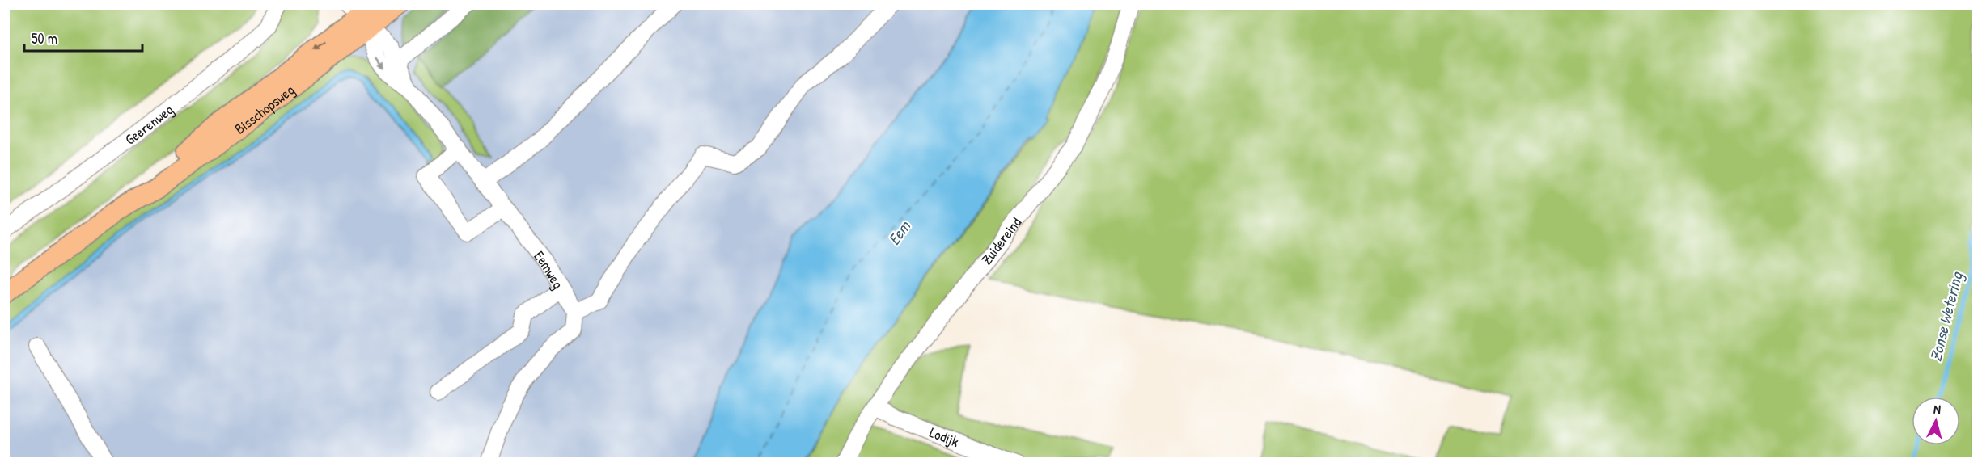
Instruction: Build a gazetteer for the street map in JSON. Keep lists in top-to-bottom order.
{
  "streets": {
    "main road": ["Bisschopsweg"],
    "street": [
      "Geerenweg",
      "Zuidereind",
      "Eemweg",
      "Lodijk"
    ]
  },
  "crossings": [
    ["Bisschopsweg", "Eemweg"],
    ["Zuidereind", "Lodijk"]
  ],
  "water": ["Eem", "Zonse Wetering"],
  "scale_bar": "50 m",
  "north": "top"
}
